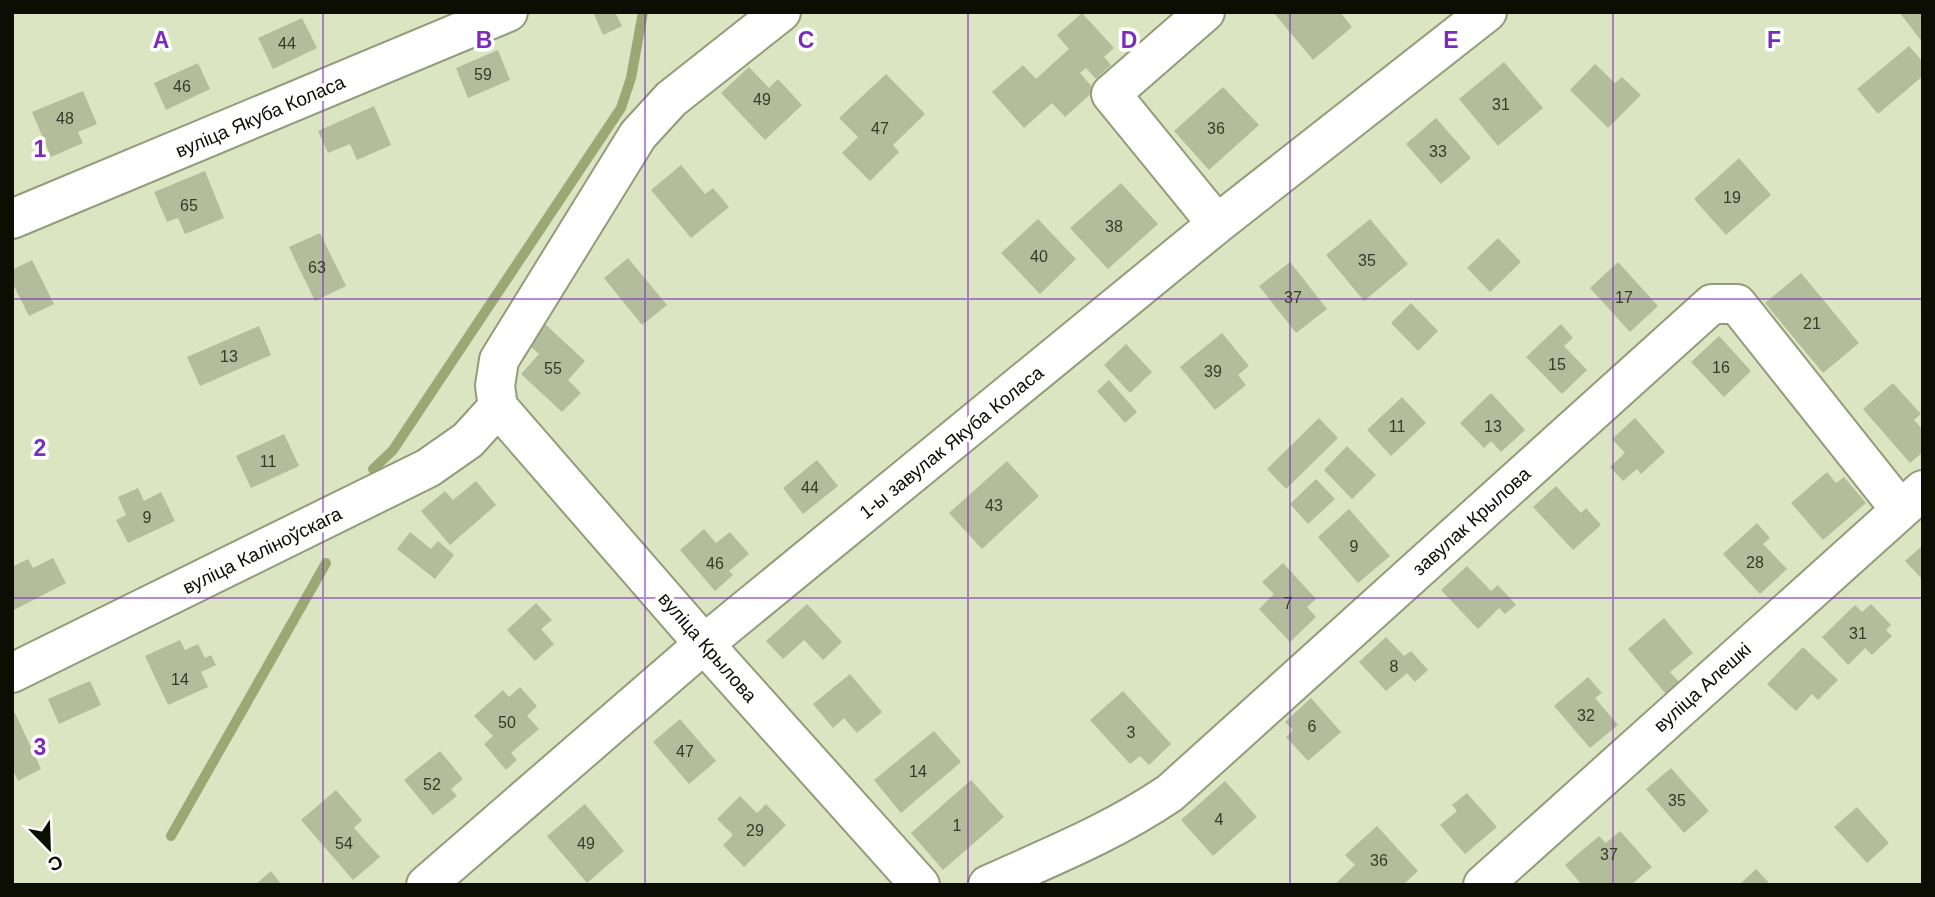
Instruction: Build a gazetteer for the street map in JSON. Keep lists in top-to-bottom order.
{
  "streets": {
    "street": [
      "вуліца Якуба Коласа",
      "1-ы завулак Якуба Коласа",
      "завулак Крылова",
      "вуліца Каліноўскага",
      "вуліца Крылова",
      "вуліца Алешкі"
    ]
  },
  "crossings": [
    ["1-ы завулак Якуба Коласа", "вуліца Крылова"],
    ["завулак Крылова", "вуліца Алешкі"],
    ["вуліца Каліноўскага", "вуліца Крылова"]
  ],
  "house_numbers": [
    "44",
    "59",
    "46",
    "49",
    "31",
    "48",
    "47",
    "36",
    "33",
    "19",
    "65",
    "38",
    "40",
    "35",
    "63",
    "37",
    "17",
    "21",
    "13",
    "15",
    "16",
    "55",
    "39",
    "11",
    "13",
    "11",
    "44",
    "43",
    "9",
    "9",
    "28",
    "46",
    "7",
    "31",
    "8",
    "14",
    "32",
    "50",
    "6",
    "3",
    "47",
    "14",
    "52",
    "35",
    "4",
    "1",
    "29",
    "54",
    "49",
    "37",
    "36"
  ],
  "north": "bottom right",
  "grid": {
    "columns": [
      "A",
      "B",
      "C",
      "D",
      "E",
      "F"
    ],
    "rows": ["1", "2", "3"]
  }
}
